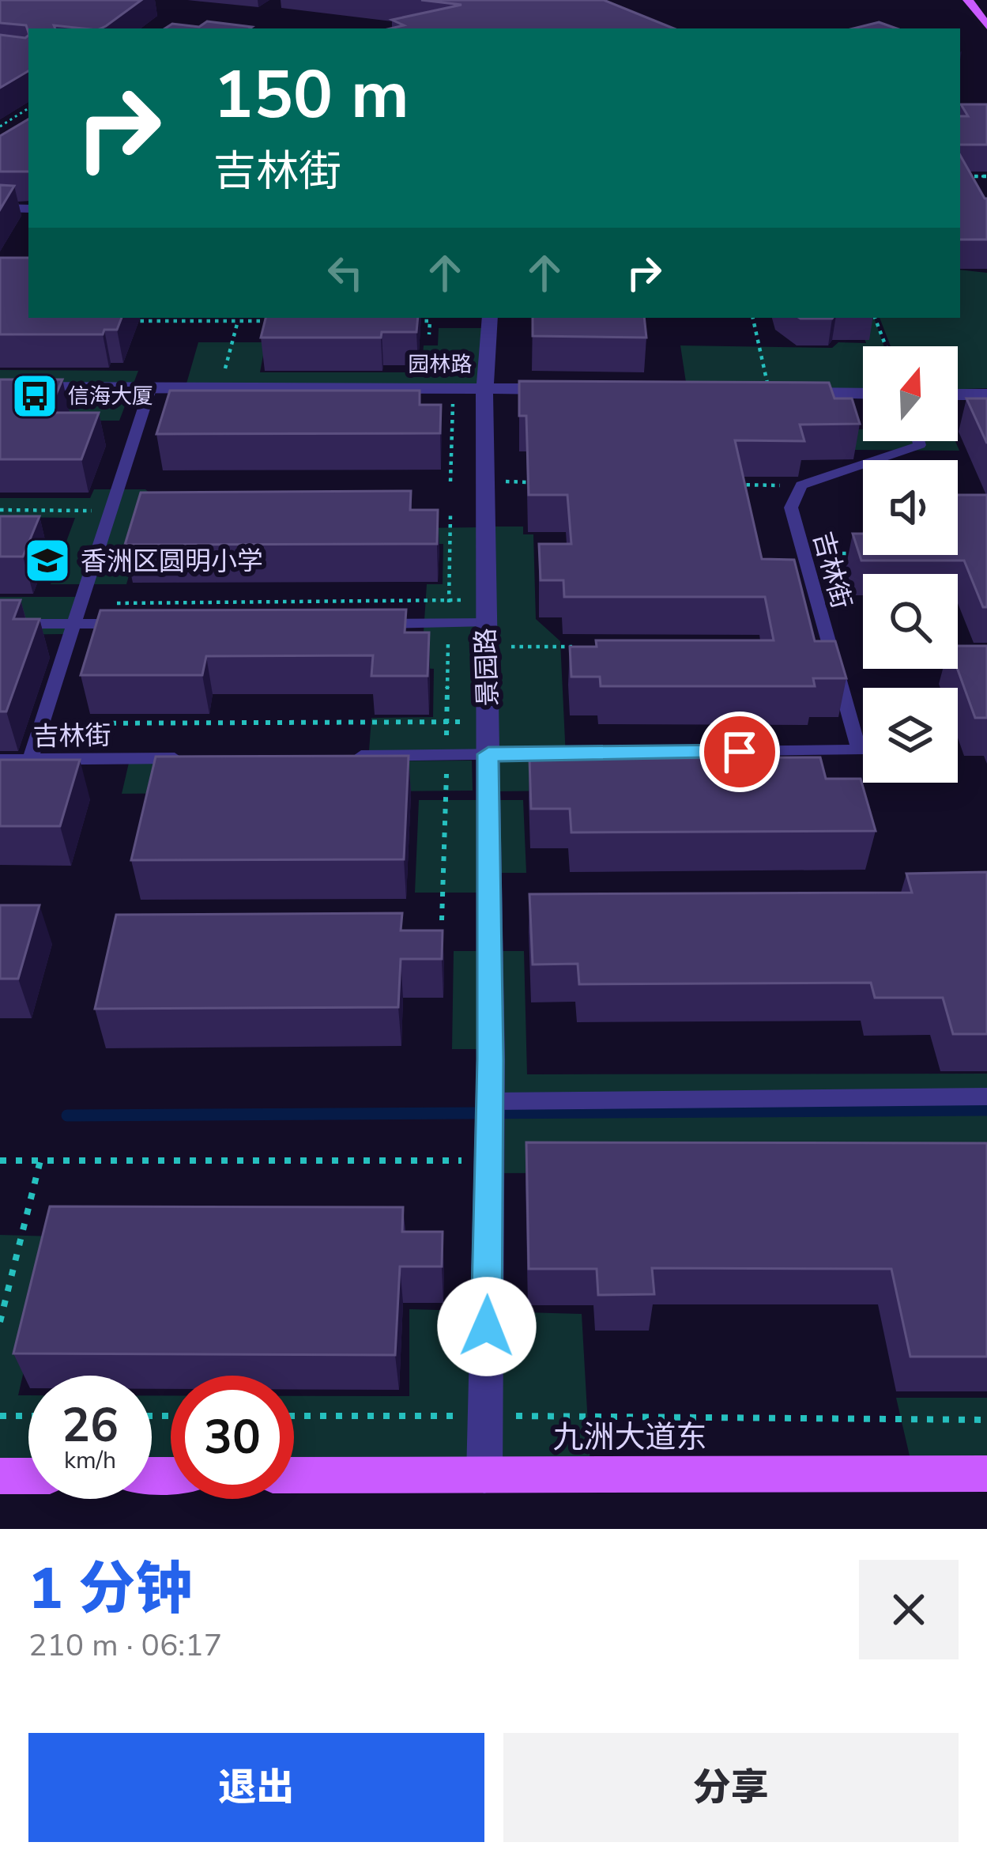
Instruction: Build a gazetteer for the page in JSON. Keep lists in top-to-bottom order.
{
  "streets": {
    "main road": ["九洲大道东"],
    "street": ["园林路", "景园路"],
    "lane": ["吉林街"]
  },
  "crossings": [
    ["园林路", "景园路"],
    ["吉林街", "景园路"],
    ["景园路", "九洲大道东"]
  ],
  "places": {
    "bus stop": ["信海大厦"],
    "school or university": ["香洲区圆明小学"]
  },
  "north": "top",
  "page": {
    "turn": ["150 m", "吉林街"],
    "speed": "26 km/h",
    "limit": "30",
    "heading": ["1 分钟", "210 m · 06:17"],
    "buttons": ["退出", "分享"]
  }
}
